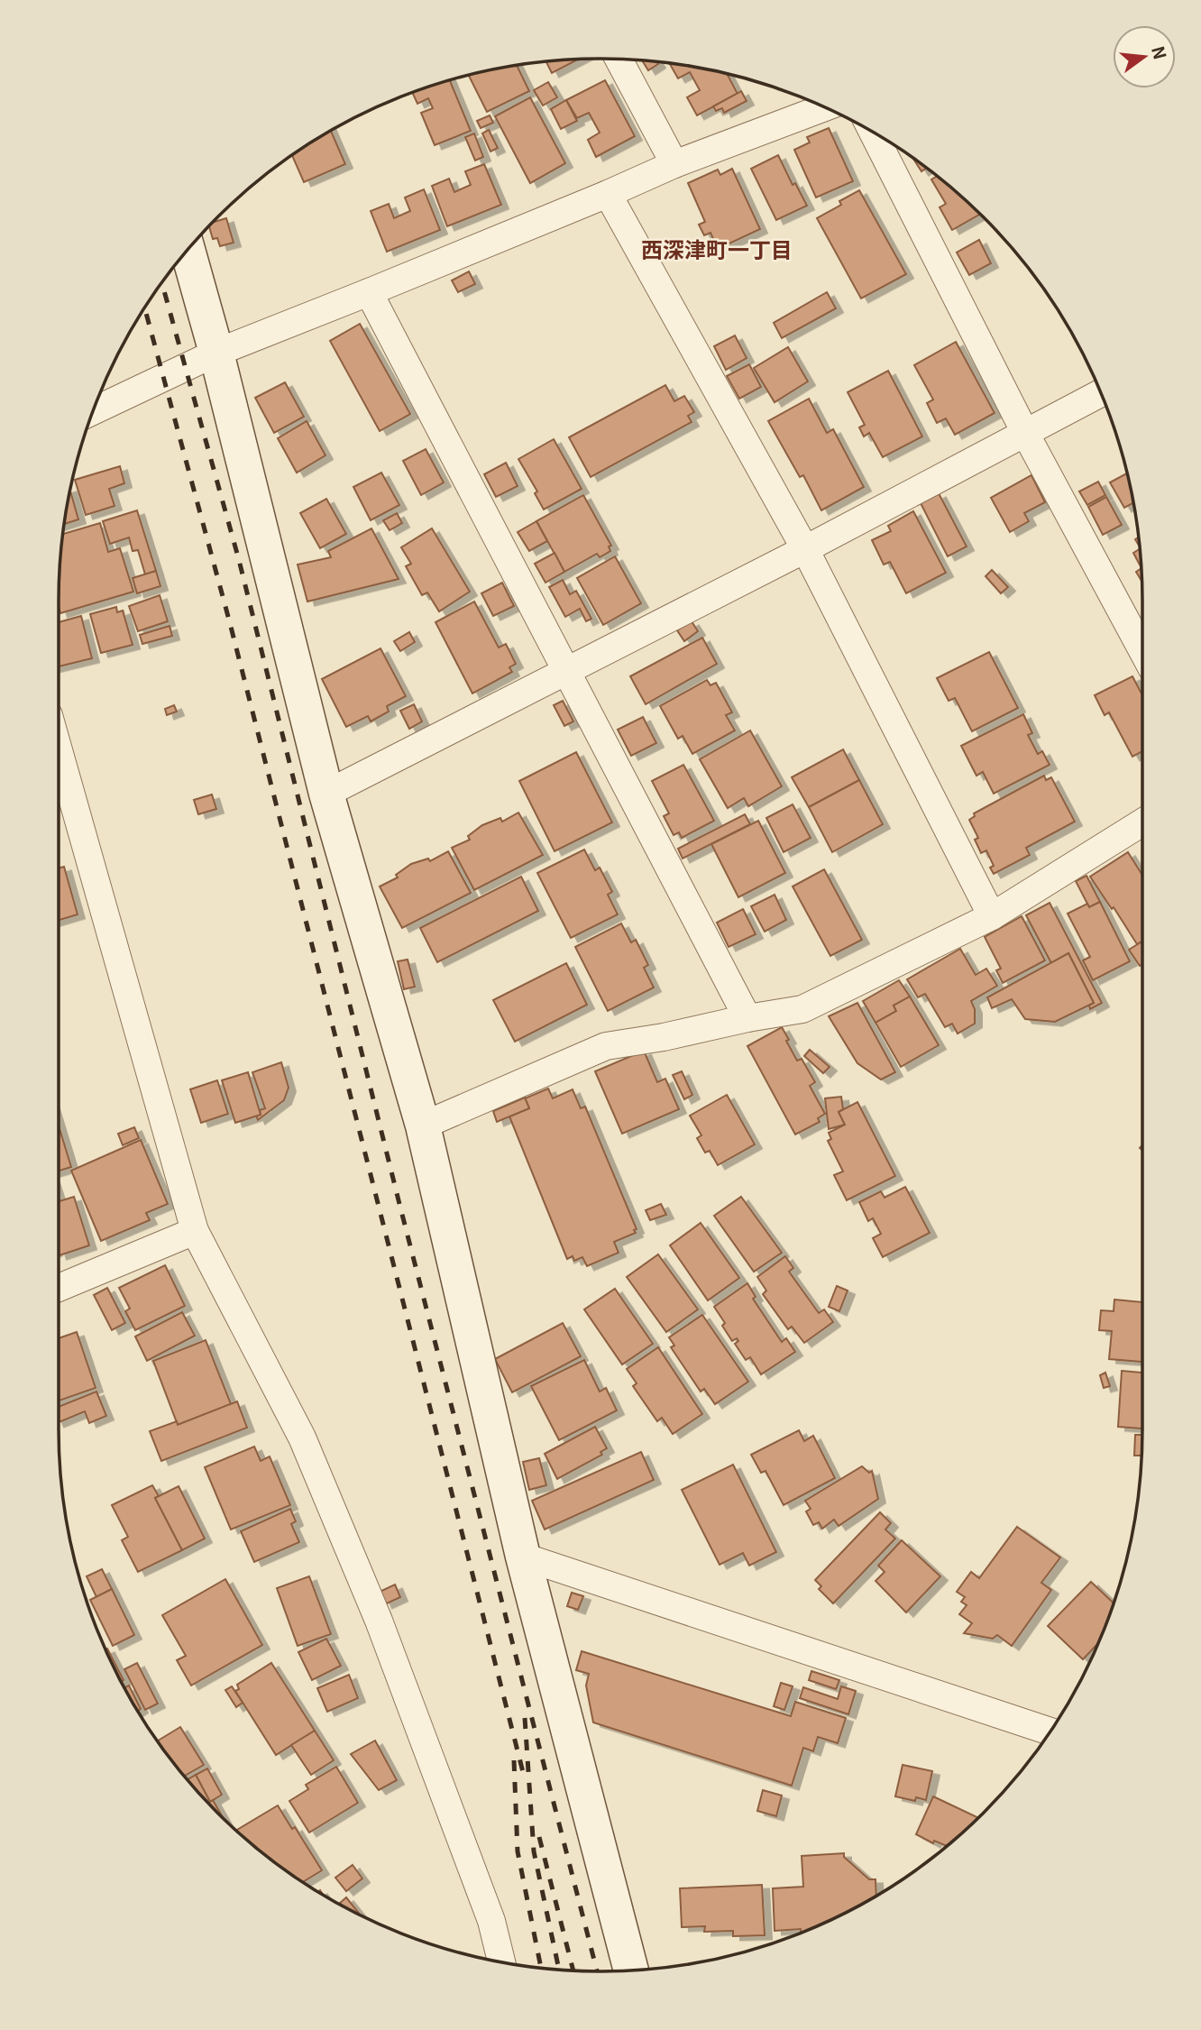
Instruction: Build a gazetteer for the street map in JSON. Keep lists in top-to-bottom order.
{
  "districts": ["西深津町一丁目"],
  "north": "right"
}
